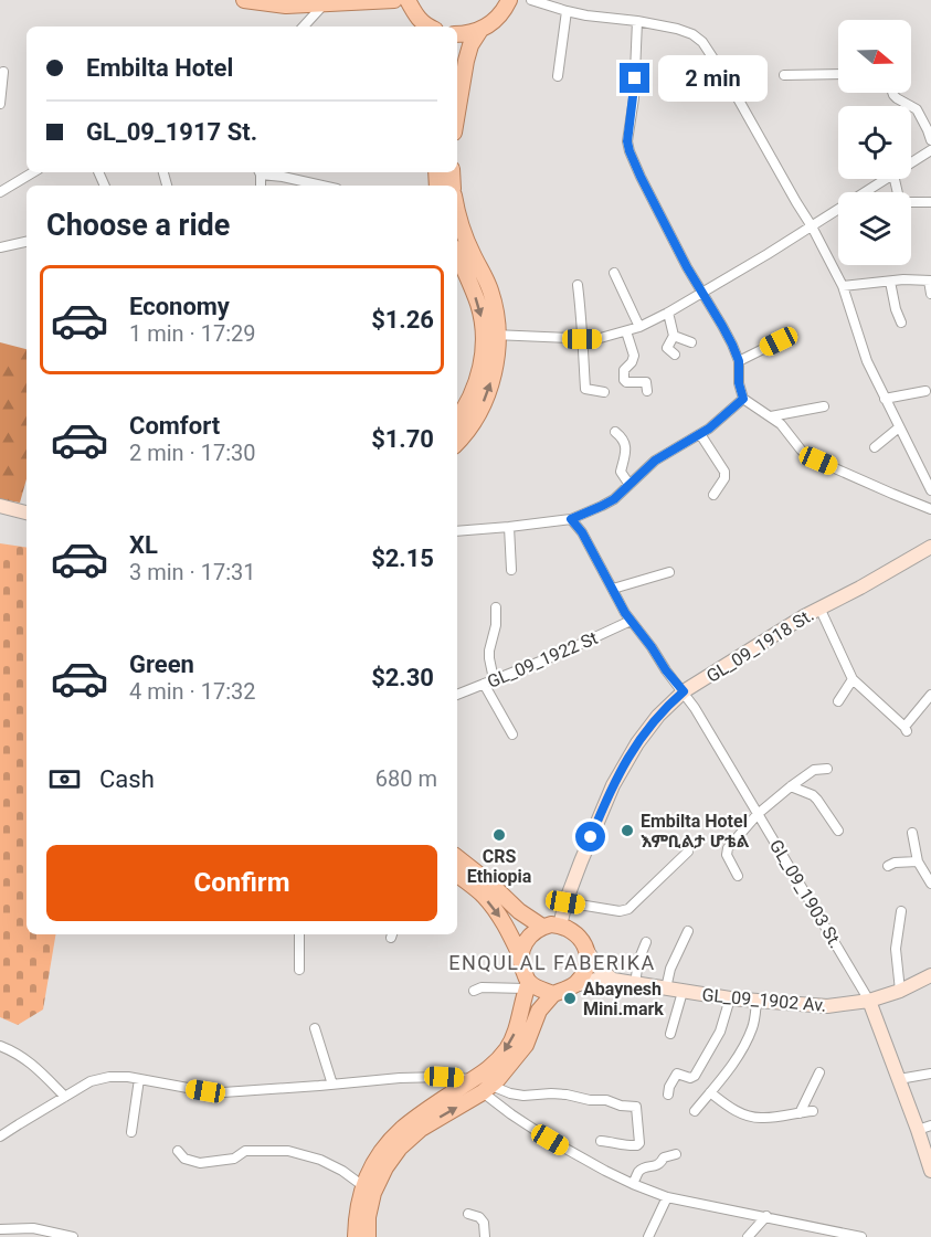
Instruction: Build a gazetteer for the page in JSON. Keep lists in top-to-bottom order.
{
  "streets": {
    "main road": ["GL_09_1918 St.", "GL_09_1902 Av."],
    "street": ["GL_09_1922 St", "GL_09_1903 St."]
  },
  "crossings": [
    ["GL_09_1918 St.", "GL_09_1903 St."],
    ["GL_09_1918 St.", "GL_09_1902 Av."],
    ["GL_09_1922 St", "GL_09_1903 St."],
    ["GL_09_1903 St.", "GL_09_1902 Av."]
  ],
  "districts": ["ENQULAL FABERIKA"],
  "places": ["Embilta Hotel እምቢልታ ሆቴል", "CRS Ethiopia", "Abaynesh Mini.mark"],
  "north": "right",
  "page": {
    "banner": ["Embilta Hotel", "GL_09_1917 St."],
    "bubble": "2 min",
    "heading": "Choose a ride",
    "list": [
      {
        "name": "Economy",
        "note": "1 min · 17:29",
        "value": "$1.26"
      },
      {
        "name": "Comfort",
        "note": "2 min · 17:30",
        "value": "$1.70"
      },
      {
        "name": "XL",
        "note": "3 min · 17:31",
        "value": "$2.15"
      },
      {
        "name": "Green",
        "note": "4 min · 17:32",
        "value": "$2.30"
      }
    ],
    "pay": ["Cash", "680 m"],
    "buttons": "Confirm"
  }
}
